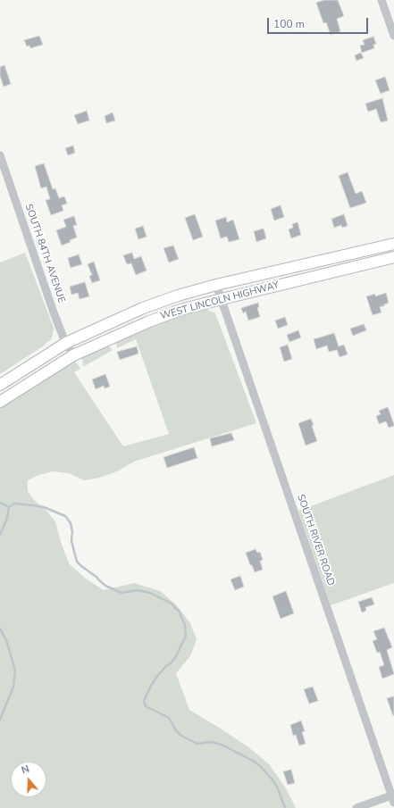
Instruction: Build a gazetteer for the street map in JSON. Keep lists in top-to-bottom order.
{
  "streets": {
    "main road": ["WEST LINCOLN HIGHWAY"],
    "street": ["SOUTH 84TH AVENUE", "SOUTH RIVER ROAD"]
  },
  "crossings": [
    ["SOUTH 84TH AVENUE", "WEST LINCOLN HIGHWAY"],
    ["WEST LINCOLN HIGHWAY", "SOUTH RIVER ROAD"]
  ],
  "scale_bar": "100 m",
  "north": "top"
}
